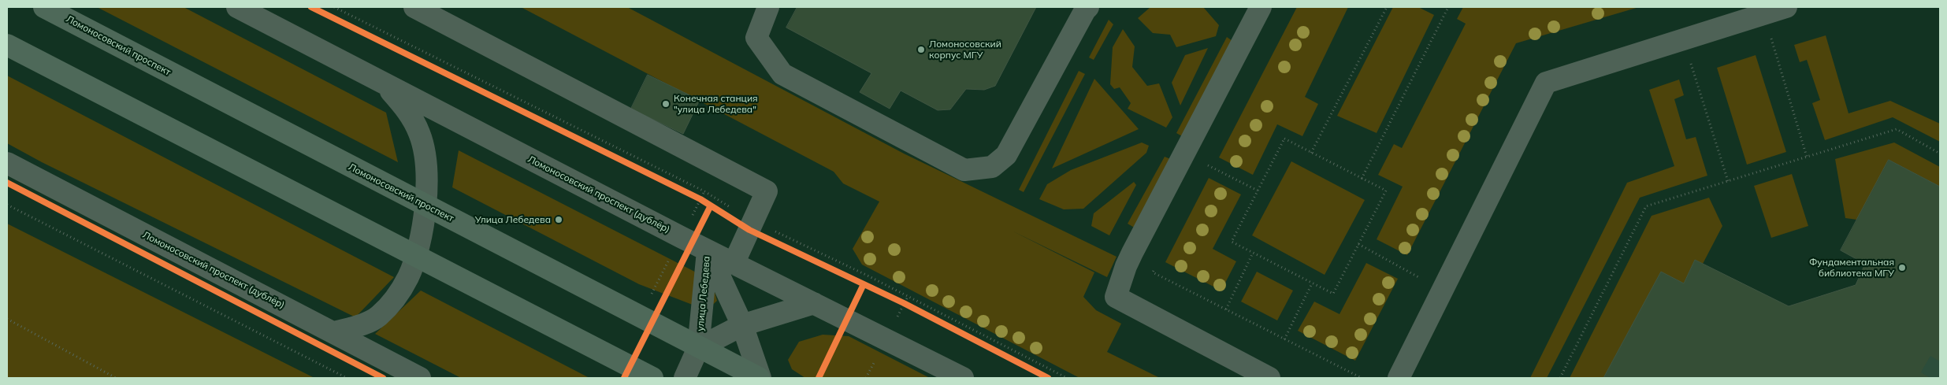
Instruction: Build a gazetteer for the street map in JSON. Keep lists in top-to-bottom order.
{
  "streets": {
    "main road": ["Ломоносовский проспект"],
    "street": ["Ломоносовский проспект (дублёр)", "улица Лебедева"]
  },
  "crossings": [
    ["Ломоносовский проспект", "улица Лебедева"],
    ["Ломоносовский проспект (дублёр)", "улица Лебедева"]
  ],
  "places": [
    "Ломоносовский корпус МГУ",
    "Конечная станция \"улица Лебедева\"",
    "Улица Лебедева",
    "Фундаментальная библиотека МГУ"
  ]
}
